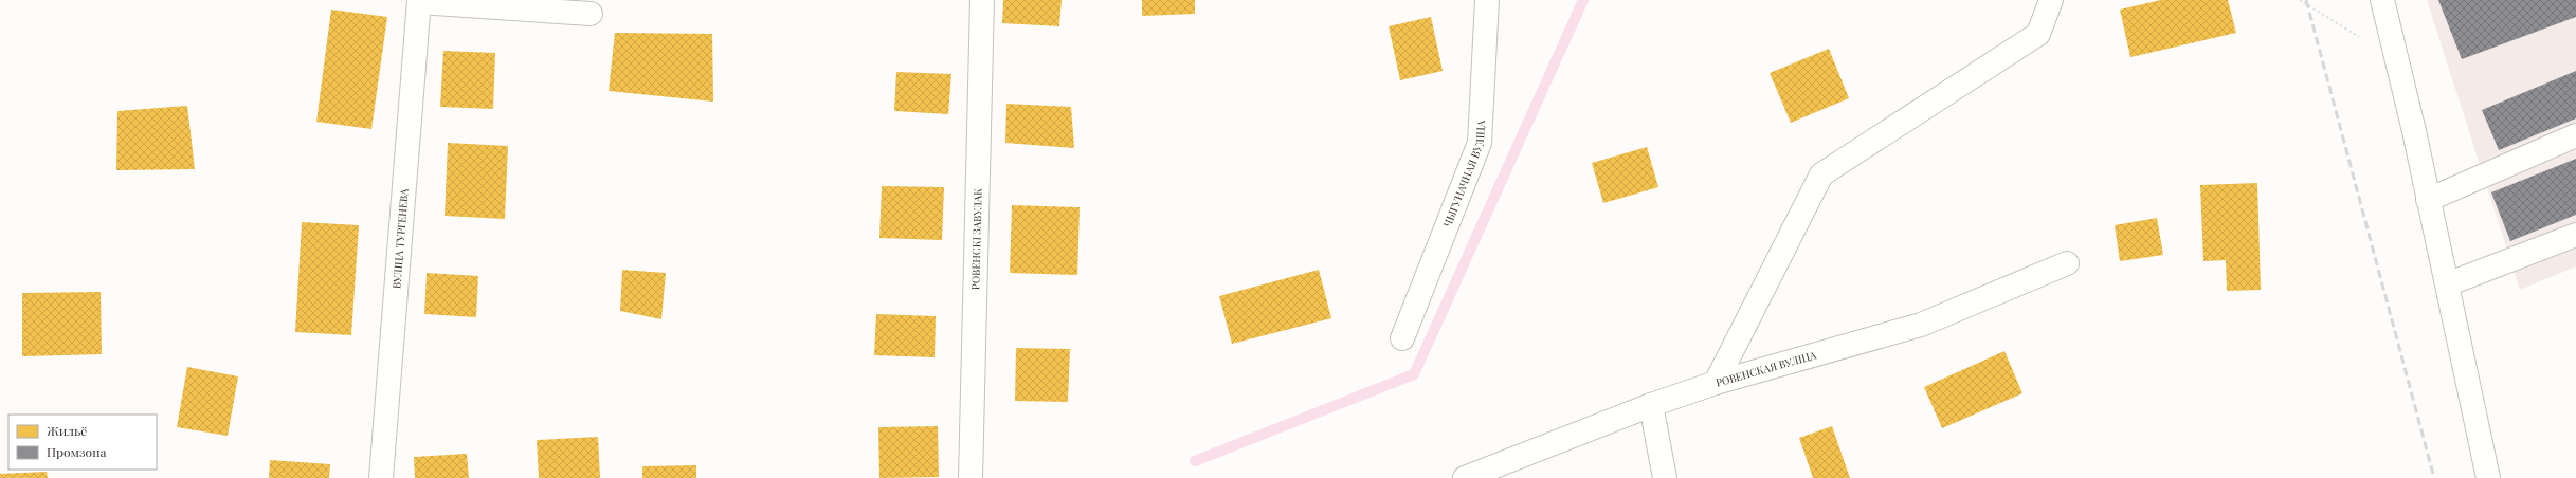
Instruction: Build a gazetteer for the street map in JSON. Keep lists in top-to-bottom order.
{
  "streets": {
    "street": [
      "ЧЫГУНАЧНАЯ ВУЛІЦА",
      "ВУЛІЦА ТУРГЕНЕВА",
      "РОВЕНСКІ ЗАВУЛАК",
      "РОВЕНСКАЯ ВУЛІЦА"
    ]
  },
  "legend": ["Жильё", "Промзона"]
}
